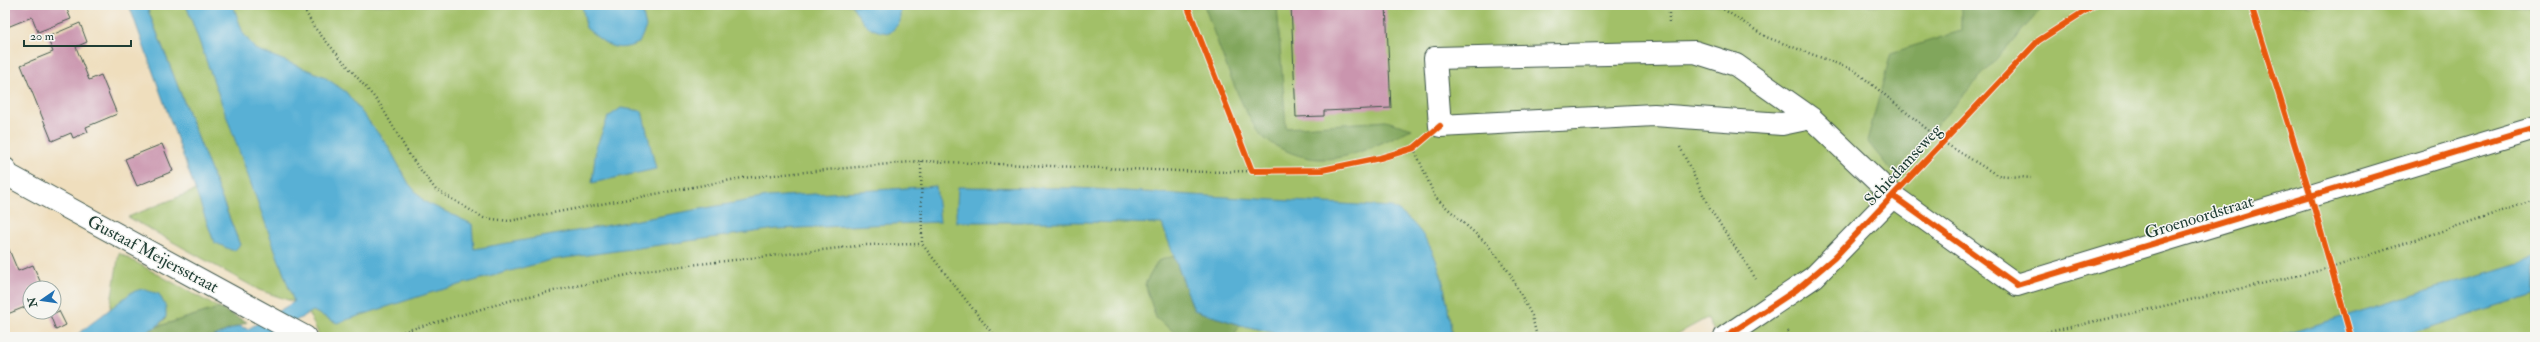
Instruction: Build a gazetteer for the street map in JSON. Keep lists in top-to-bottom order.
{
  "streets": {
    "street": ["Schiedamseweg", "Groenoordstraat", "Gustaaf Meijersstraat"]
  },
  "crossings": [
    ["Schiedamseweg", "Groenoordstraat"]
  ],
  "scale_bar": "20 m",
  "north": "left"
}
